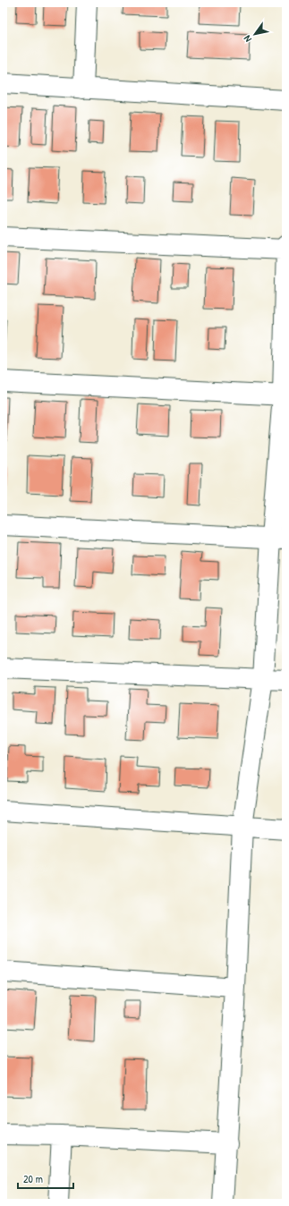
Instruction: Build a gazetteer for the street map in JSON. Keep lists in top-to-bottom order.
{
  "scale_bar": "20 m",
  "north": "bottom left"
}
